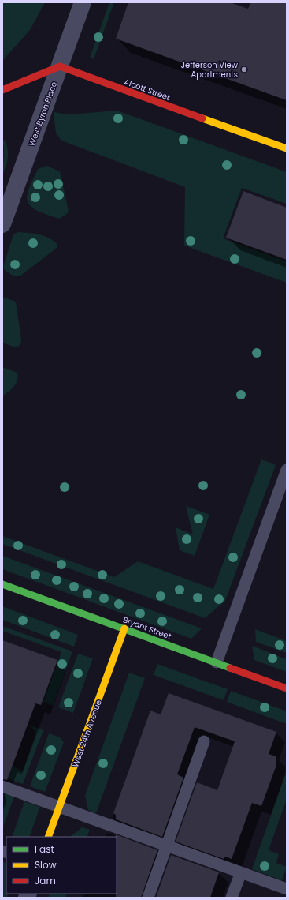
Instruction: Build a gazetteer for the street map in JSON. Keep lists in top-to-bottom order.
{
  "streets": {
    "street": [
      "Alcott Street",
      "West Byron Place",
      "Bryant Street",
      "West 24th Avenue"
    ]
  },
  "crossings": [
    ["Alcott Street", "West Byron Place"],
    ["Bryant Street", "West 24th Avenue"]
  ],
  "places": ["Jefferson View Apartments"],
  "legend": ["Fast", "Slow", "Jam"]
}
